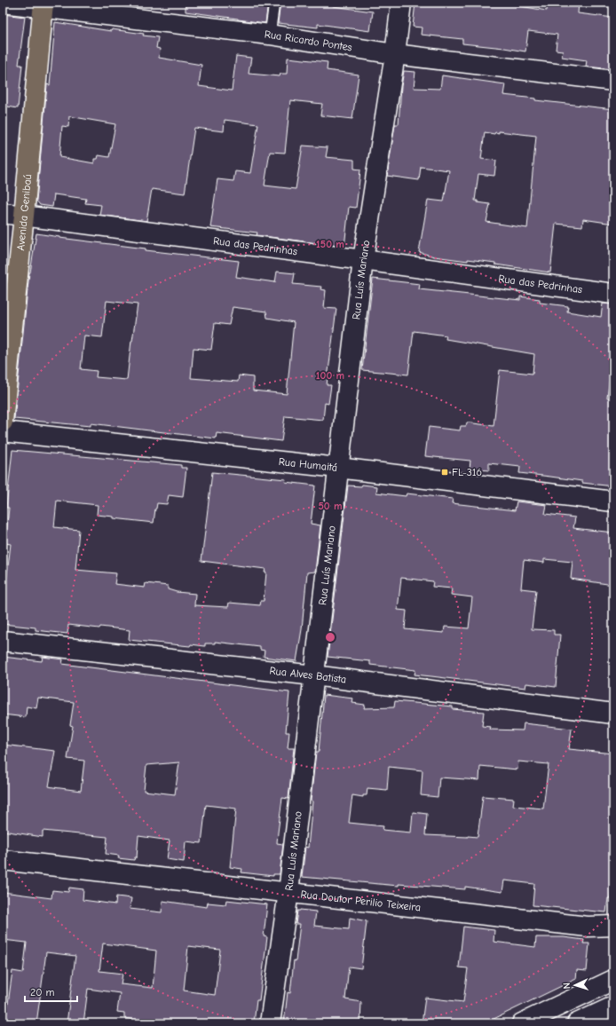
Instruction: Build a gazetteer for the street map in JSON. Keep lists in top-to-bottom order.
{
  "streets": {
    "main road": ["Avenida Genibaú"],
    "street": [
      "Rua Ricardo Pontes",
      "Rua das Pedrinhas",
      "Rua Luís Mariano",
      "Rua Humaitá",
      "Rua Alves Batista",
      "Rua Doutor Perilio Teixeira"
    ]
  },
  "crossings": [
    ["Rua Ricardo Pontes", "Avenida Genibaú"],
    ["Rua Ricardo Pontes", "Rua Luís Mariano"],
    ["Avenida Genibaú", "Rua das Pedrinhas"],
    ["Rua das Pedrinhas", "Rua Luís Mariano"],
    ["Rua Luís Mariano", "Rua Humaitá"],
    ["Rua Luís Mariano", "Rua Alves Batista"],
    ["Rua Luís Mariano", "Rua Doutor Perilio Teixeira"]
  ],
  "places": {
    "transit": ["FL-316"]
  },
  "scale_bar": "20 m",
  "north": "left",
  "rings": ["150 m", "100 m", "50 m"]
}
